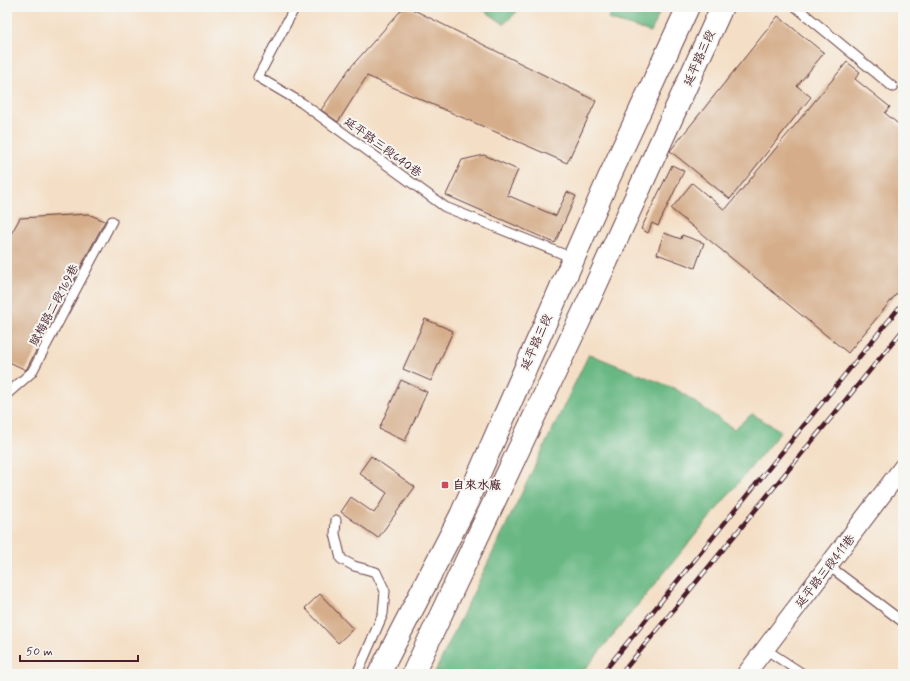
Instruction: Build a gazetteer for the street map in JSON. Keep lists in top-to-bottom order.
{
  "streets": {
    "main road": ["延平路三段"],
    "street": ["延平路三段411巷"],
    "lane": ["延平路三段640巷", "賦梅路二段169巷"]
  },
  "crossings": [
    ["延平路三段", "延平路三段640巷"]
  ],
  "places": {
    "transit": ["自來水廠"]
  },
  "scale_bar": "50 m"
}
